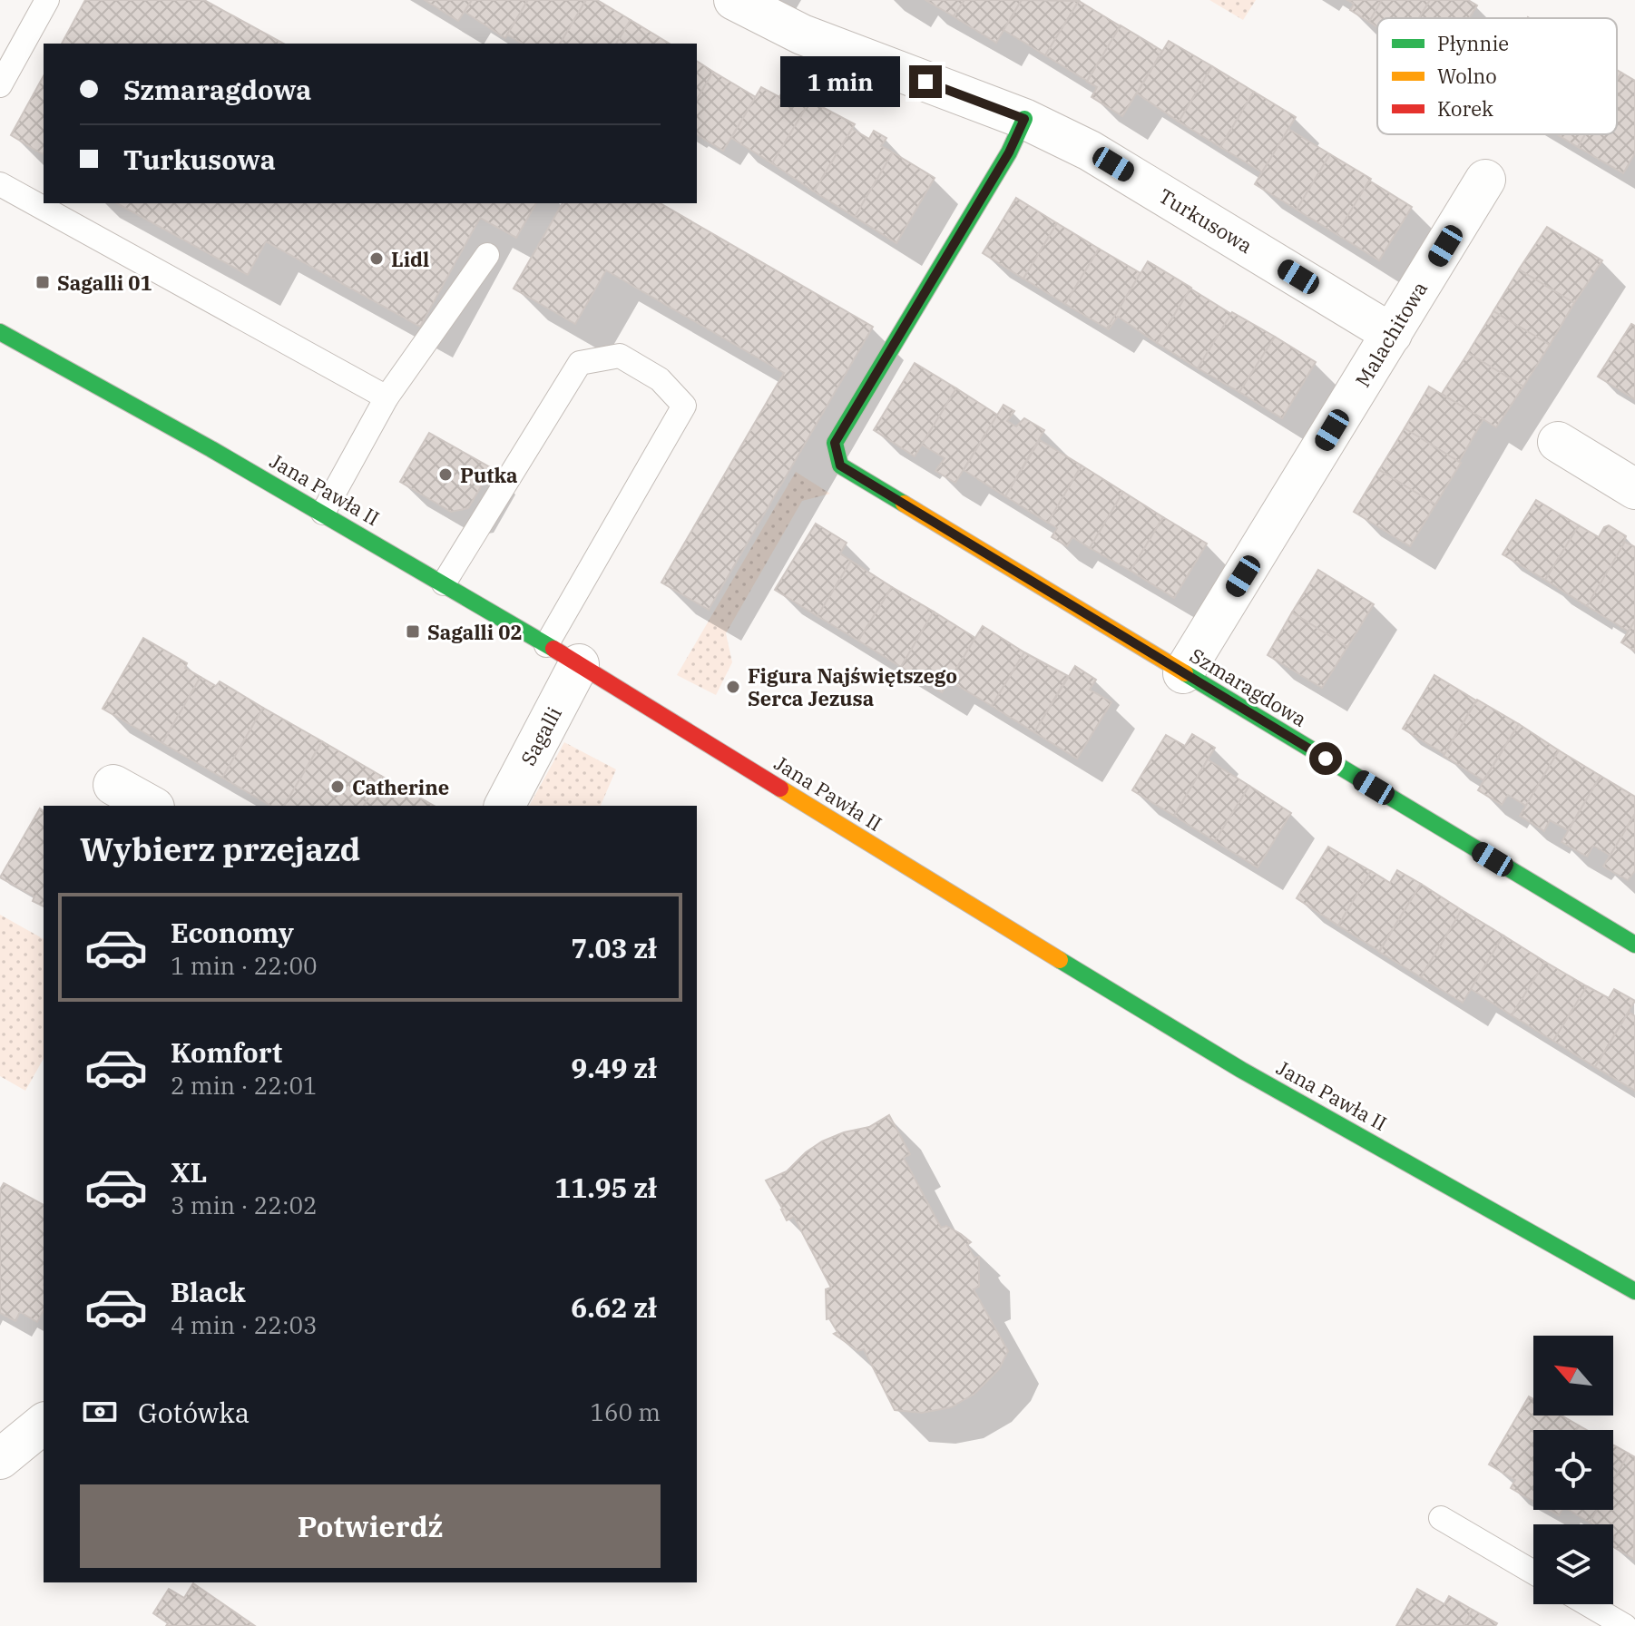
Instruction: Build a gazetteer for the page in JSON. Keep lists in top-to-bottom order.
{
  "streets": {
    "street": [
      "Turkusowa",
      "Malachitowa",
      "Jana Pawła II",
      "Szmaragdowa",
      "Sagalli"
    ]
  },
  "crossings": [
    ["Turkusowa", "Malachitowa"],
    ["Turkusowa", "Szmaragdowa"],
    ["Malachitowa", "Szmaragdowa"],
    ["Jana Pawła II", "Sagalli"]
  ],
  "places": {
    "other": [
      "Lidl",
      "Putka",
      "Figura Najświętszego Serca Jezusa",
      "Catherine"
    ],
    "transit": ["Sagalli 01", "Sagalli 02"]
  },
  "legend": ["Płynnie", "Wolno", "Korek"],
  "north": "top left",
  "page": {
    "banner": ["Szmaragdowa", "Turkusowa"],
    "bubble": "1 min",
    "heading": "Wybierz przejazd",
    "list": [
      {
        "name": "Economy",
        "note": "1 min · 22:00",
        "value": "7.03 zł"
      },
      {
        "name": "Komfort",
        "note": "2 min · 22:01",
        "value": "9.49 zł"
      },
      {
        "name": "XL",
        "note": "3 min · 22:02",
        "value": "11.95 zł"
      },
      {
        "name": "Black",
        "note": "4 min · 22:03",
        "value": "6.62 zł"
      }
    ],
    "pay": ["Gotówka", "160 m"],
    "buttons": "Potwierdź"
  }
}
